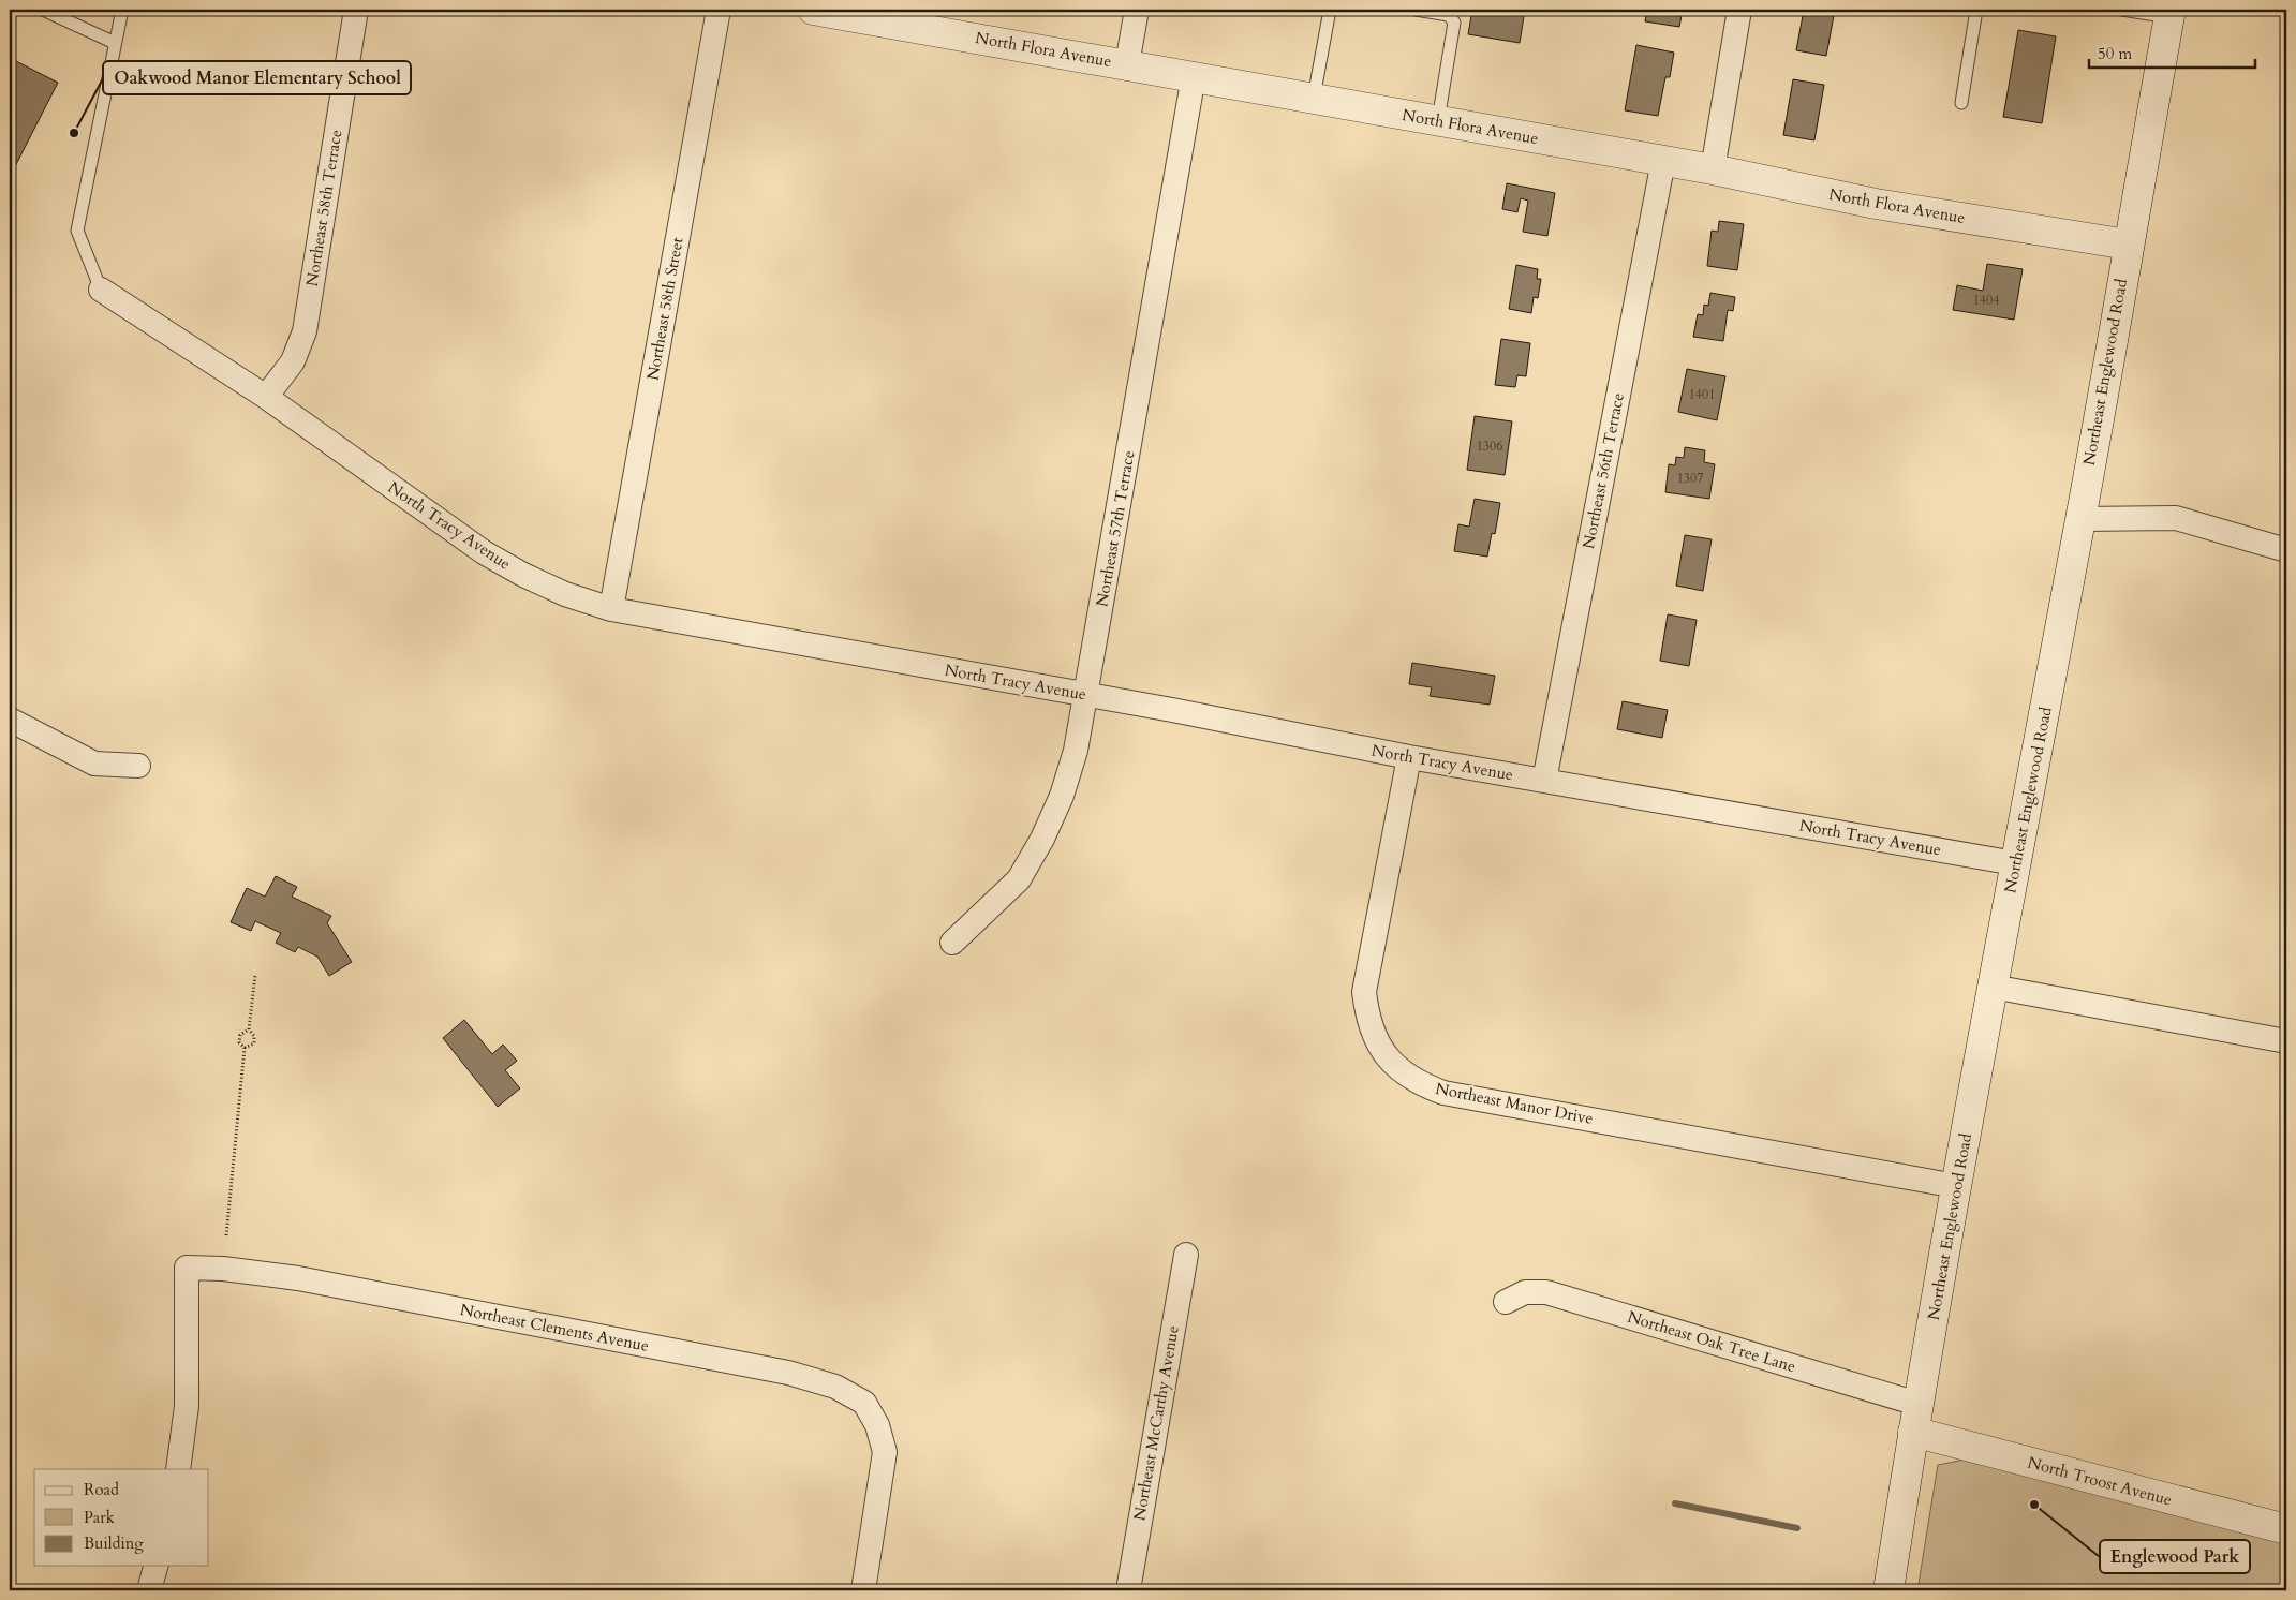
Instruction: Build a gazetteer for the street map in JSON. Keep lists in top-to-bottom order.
{
  "streets": {
    "street": [
      "North Flora Avenue",
      "Northeast 58th Terrace",
      "Northeast 58th Street",
      "Northeast Englewood Road",
      "Northeast 56th Terrace",
      "North Tracy Avenue",
      "Northeast 57th Terrace",
      "Northeast Manor Drive",
      "Northeast Clements Avenue",
      "Northeast Oak Tree Lane",
      "Northeast McCarthy Avenue",
      "North Troost Avenue"
    ]
  },
  "crossings": [
    ["North Flora Avenue", "Northeast Englewood Road"],
    ["North Flora Avenue", "Northeast 56th Terrace"],
    ["North Flora Avenue", "Northeast 57th Terrace"],
    ["Northeast 58th Terrace", "North Tracy Avenue"],
    ["Northeast 58th Street", "North Tracy Avenue"],
    ["Northeast Englewood Road", "North Tracy Avenue"],
    ["Northeast Englewood Road", "Northeast Manor Drive"],
    ["Northeast Englewood Road", "Northeast Oak Tree Lane"],
    ["Northeast Englewood Road", "North Troost Avenue"],
    ["Northeast 56th Terrace", "North Tracy Avenue"],
    ["North Tracy Avenue", "Northeast 57th Terrace"],
    ["North Tracy Avenue", "Northeast Manor Drive"],
    ["Northeast Oak Tree Lane", "North Troost Avenue"]
  ],
  "places": ["Oakwood Manor Elementary School", "Englewood Park"],
  "house_numbers": [
    "1404",
    "1401",
    "1306",
    "1307"
  ],
  "legend": ["Road", "Park", "Building"],
  "scale_bar": "50 m"
}
